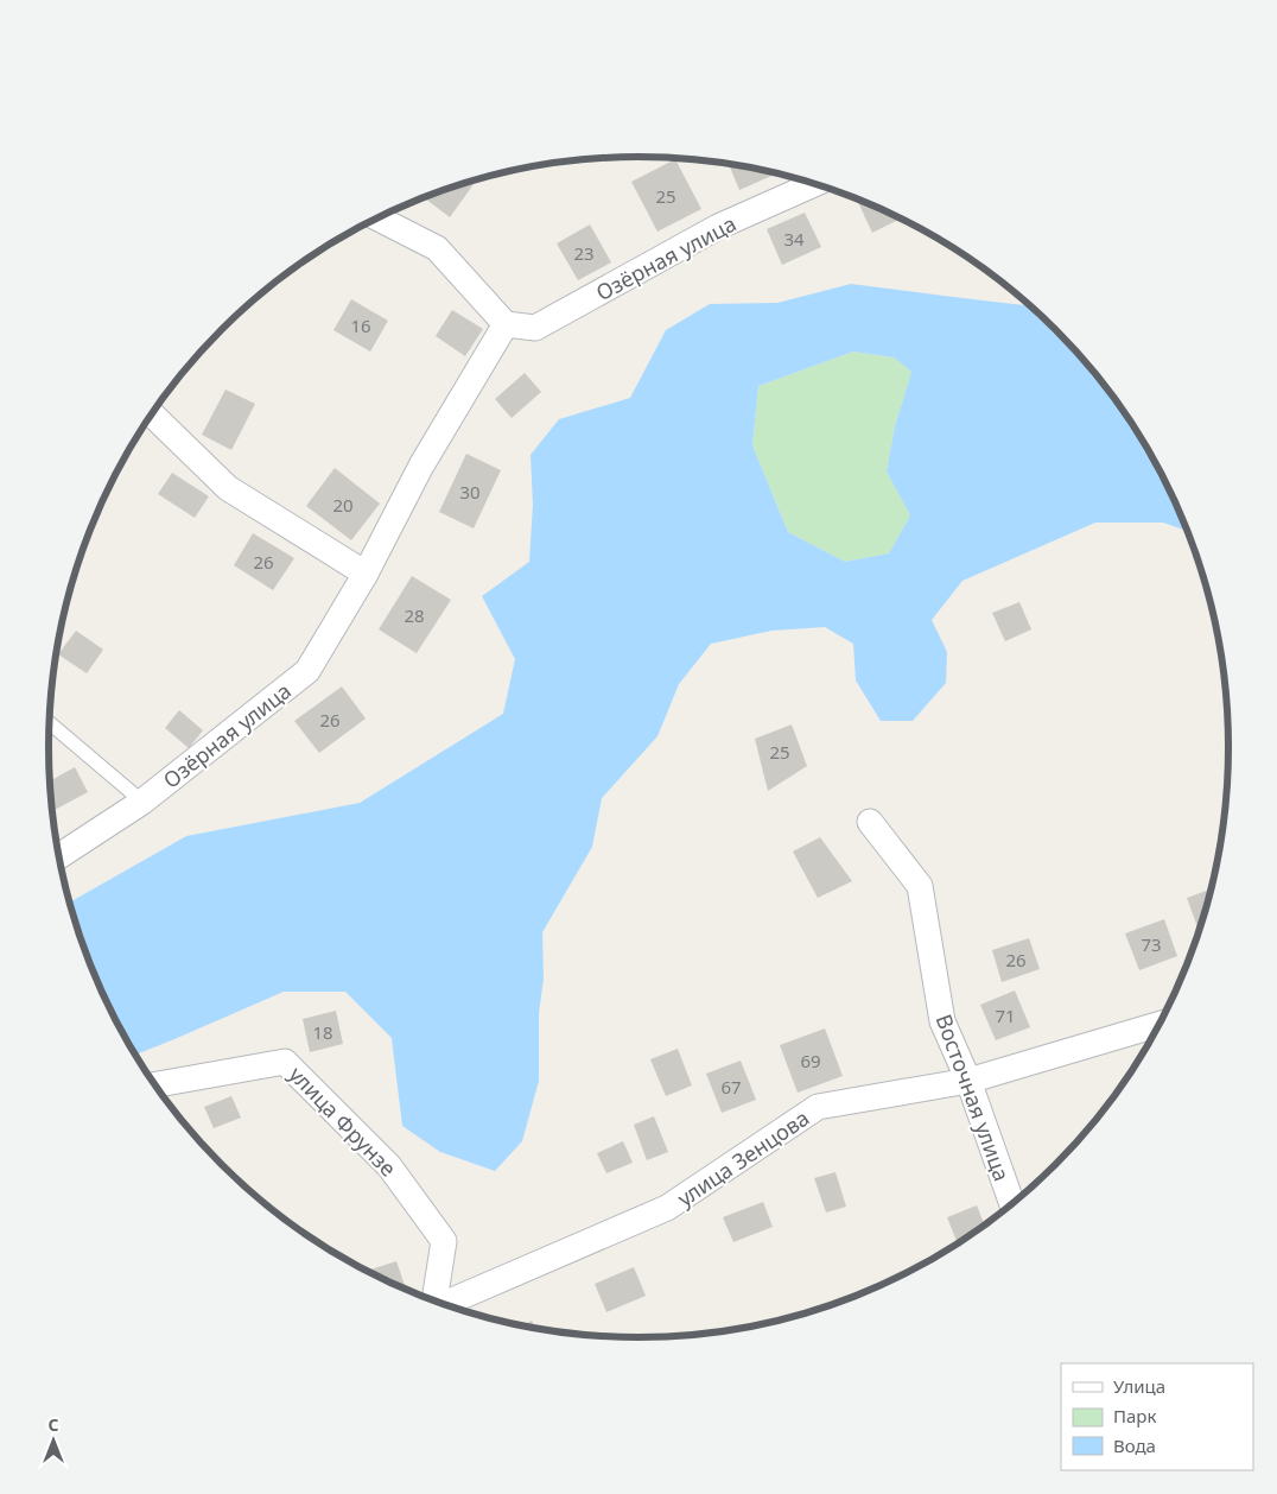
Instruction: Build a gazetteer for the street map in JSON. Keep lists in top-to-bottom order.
{
  "streets": {
    "street": [
      "Озёрная улица",
      "Восточная улица",
      "улица Фрунзе",
      "улица Зенцова"
    ]
  },
  "crossings": [
    ["Восточная улица", "улица Зенцова"]
  ],
  "house_numbers": [
    "25",
    "34",
    "23",
    "16",
    "30",
    "20",
    "26",
    "28",
    "26",
    "25",
    "73",
    "26",
    "71",
    "18",
    "69",
    "67"
  ],
  "legend": ["Улица", "Парк", "Вода"],
  "north": "top"
}
